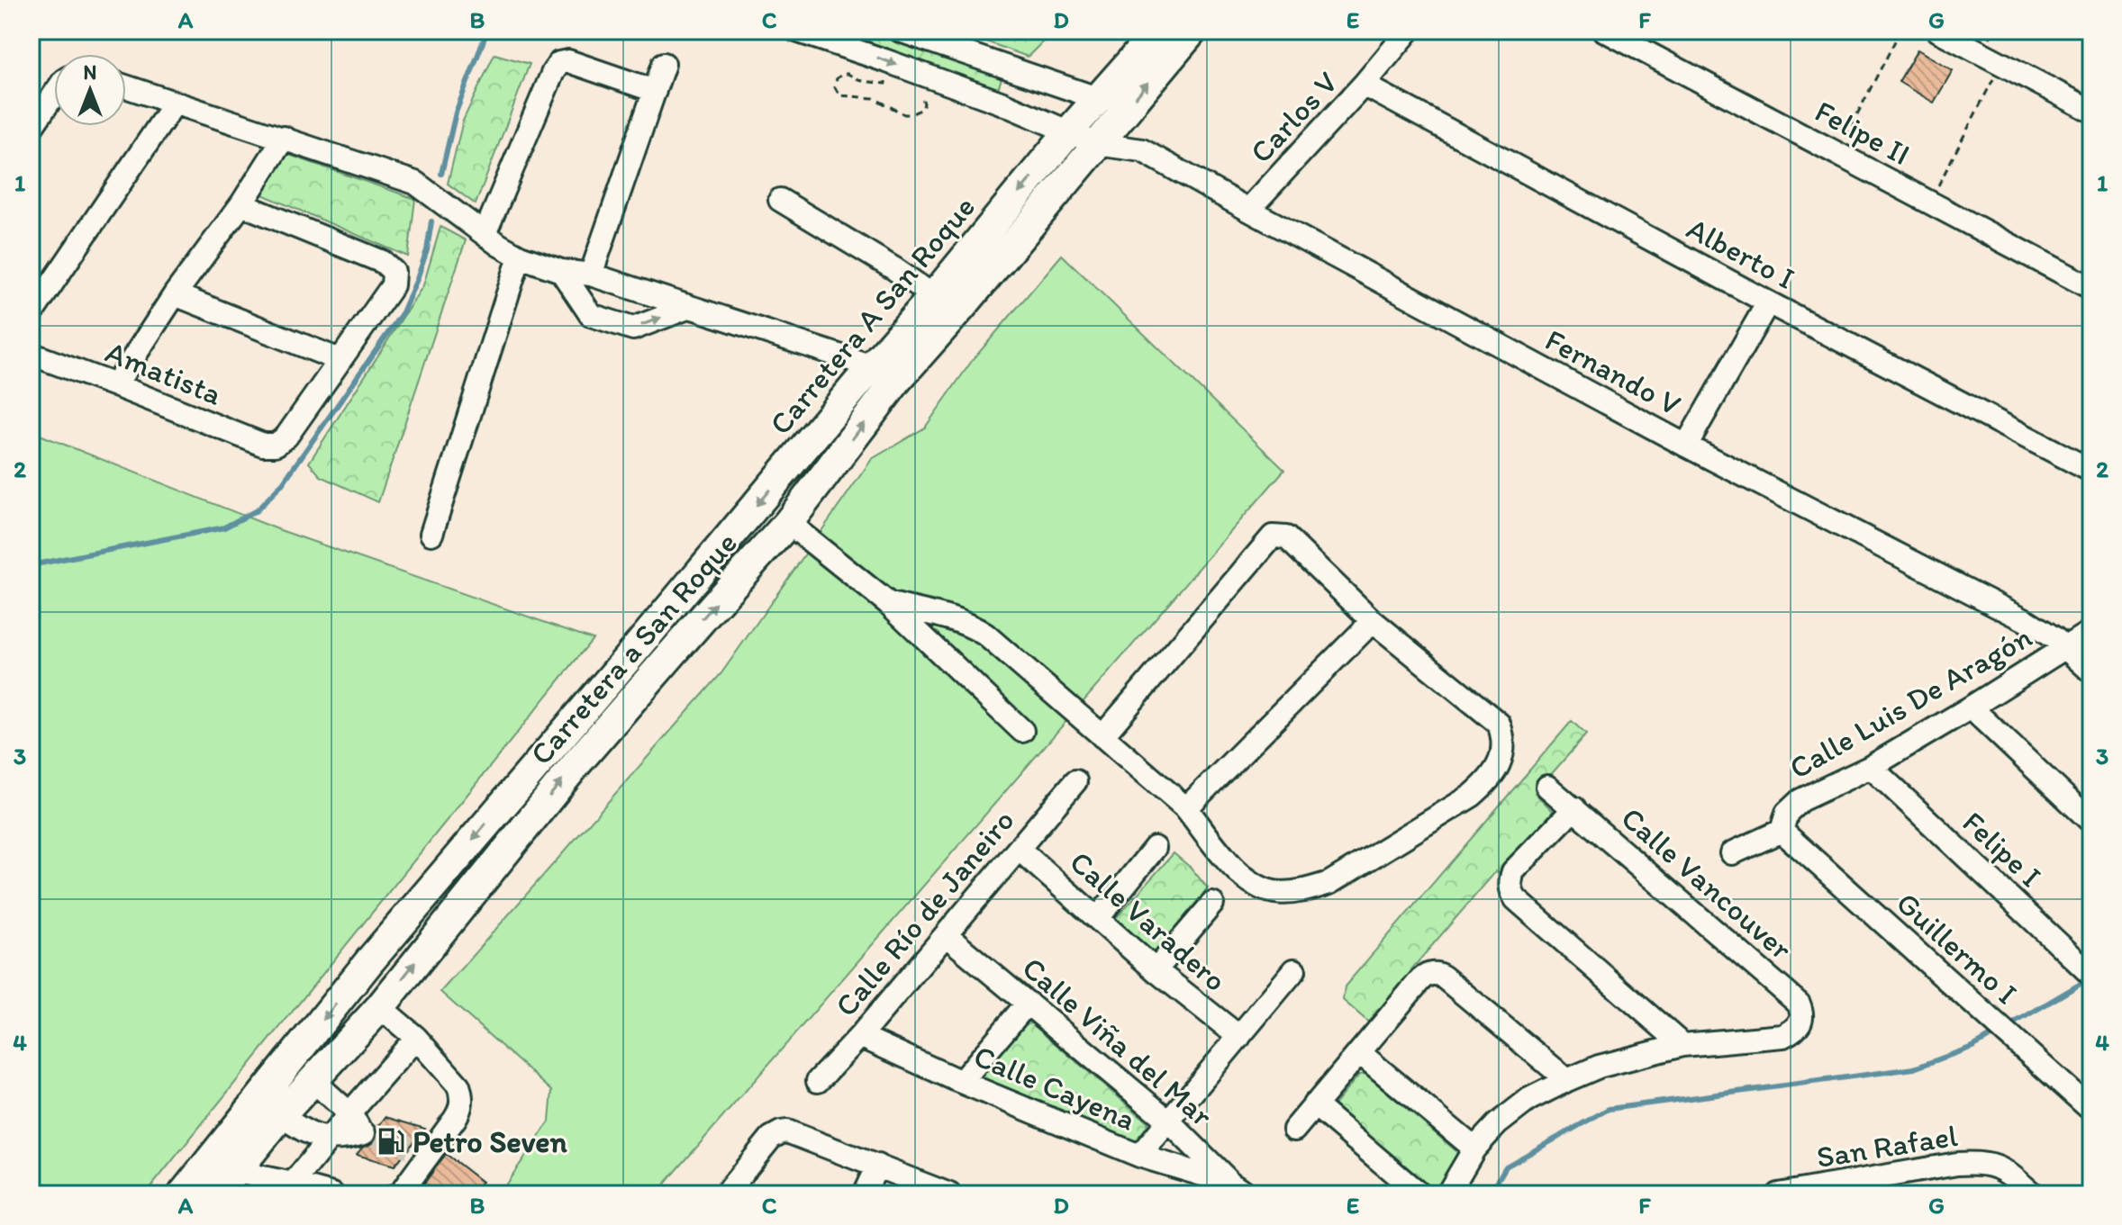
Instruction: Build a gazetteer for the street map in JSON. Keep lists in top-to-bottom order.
{
  "streets": {
    "main road": ["Carretera A San Roque", "Carretera a San Roque"],
    "street": [
      "Carlos V",
      "Felipe II",
      "Alberto I",
      "Fernando V",
      "Amatista",
      "Calle Luis De Aragón",
      "Felipe I",
      "Calle Vancouver",
      "Calle Río de Janeiro",
      "Calle Varadero",
      "Guillermo I",
      "Calle Viña del Mar",
      "Calle Cayena",
      "San Rafael"
    ]
  },
  "crossings": [
    ["Carlos V", "Alberto I"],
    ["Carlos V", "Fernando V"],
    ["Carretera A San Roque", "Fernando V"],
    ["Carretera A San Roque", "Carretera a San Roque"],
    ["Fernando V", "Carretera a San Roque"],
    ["Fernando V", "Calle Luis De Aragón"],
    ["Calle Luis De Aragón", "Felipe I"],
    ["Calle Luis De Aragón", "Guillermo I"],
    ["Calle Río de Janeiro", "Calle Varadero"],
    ["Calle Río de Janeiro", "Calle Viña del Mar"],
    ["Calle Río de Janeiro", "Calle Cayena"],
    ["Calle Viña del Mar", "Calle Cayena"]
  ],
  "one_way": ["Carretera A San Roque"],
  "places": {
    "fuel station": ["Petro Seven"]
  },
  "north": "top",
  "grid": {
    "columns": [
      "A",
      "B",
      "C",
      "D",
      "E",
      "F",
      "G"
    ],
    "rows": [
      "1",
      "2",
      "3",
      "4"
    ]
  }
}
